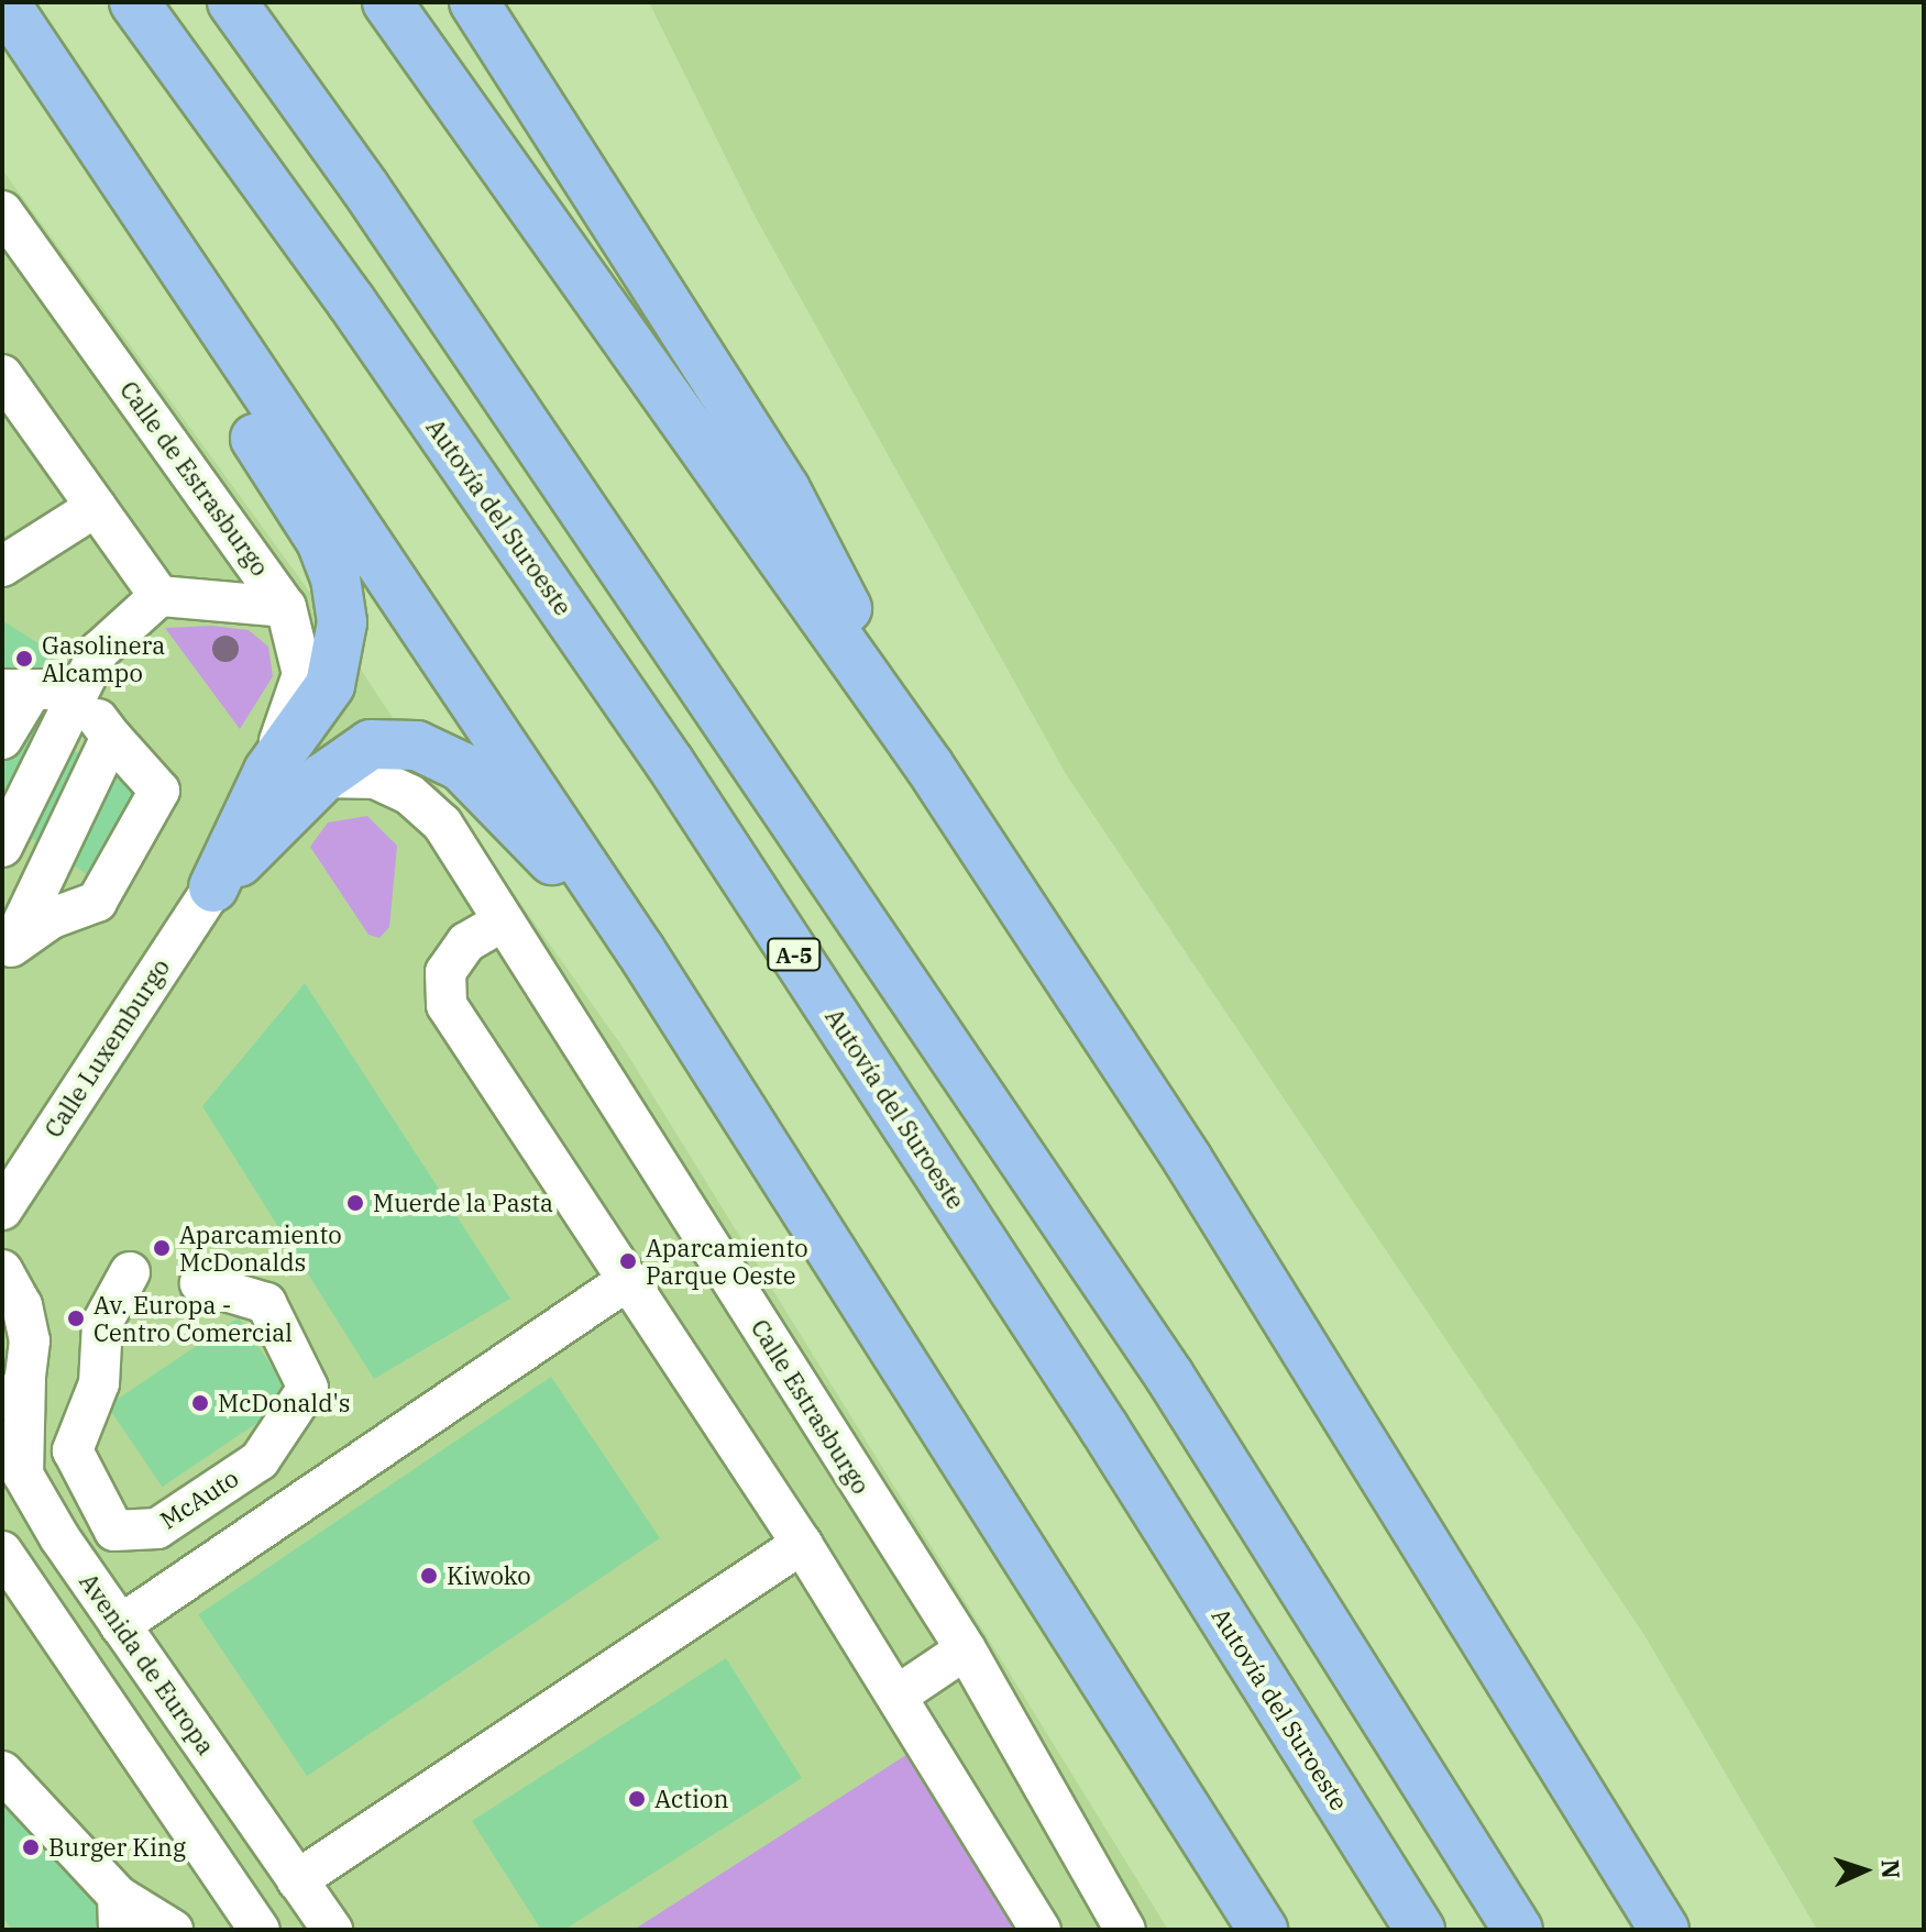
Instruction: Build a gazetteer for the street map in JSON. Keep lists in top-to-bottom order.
{
  "streets": {
    "highway": ["Autovía del Suroeste", "A-5"],
    "street": [
      "Calle de Estrasburgo",
      "Calle Luxemburgo",
      "Calle Estrasburgo",
      "McAuto",
      "Avenida de Europa"
    ]
  },
  "places": [
    "Gasolinera Alcampo",
    "Muerde la Pasta",
    "Aparcamiento McDonalds",
    "Aparcamiento Parque Oeste",
    "Av. Europa - Centro Comercial",
    "McDonald's",
    "Kiwoko",
    "Action",
    "Burger King"
  ],
  "north": "right"
}
